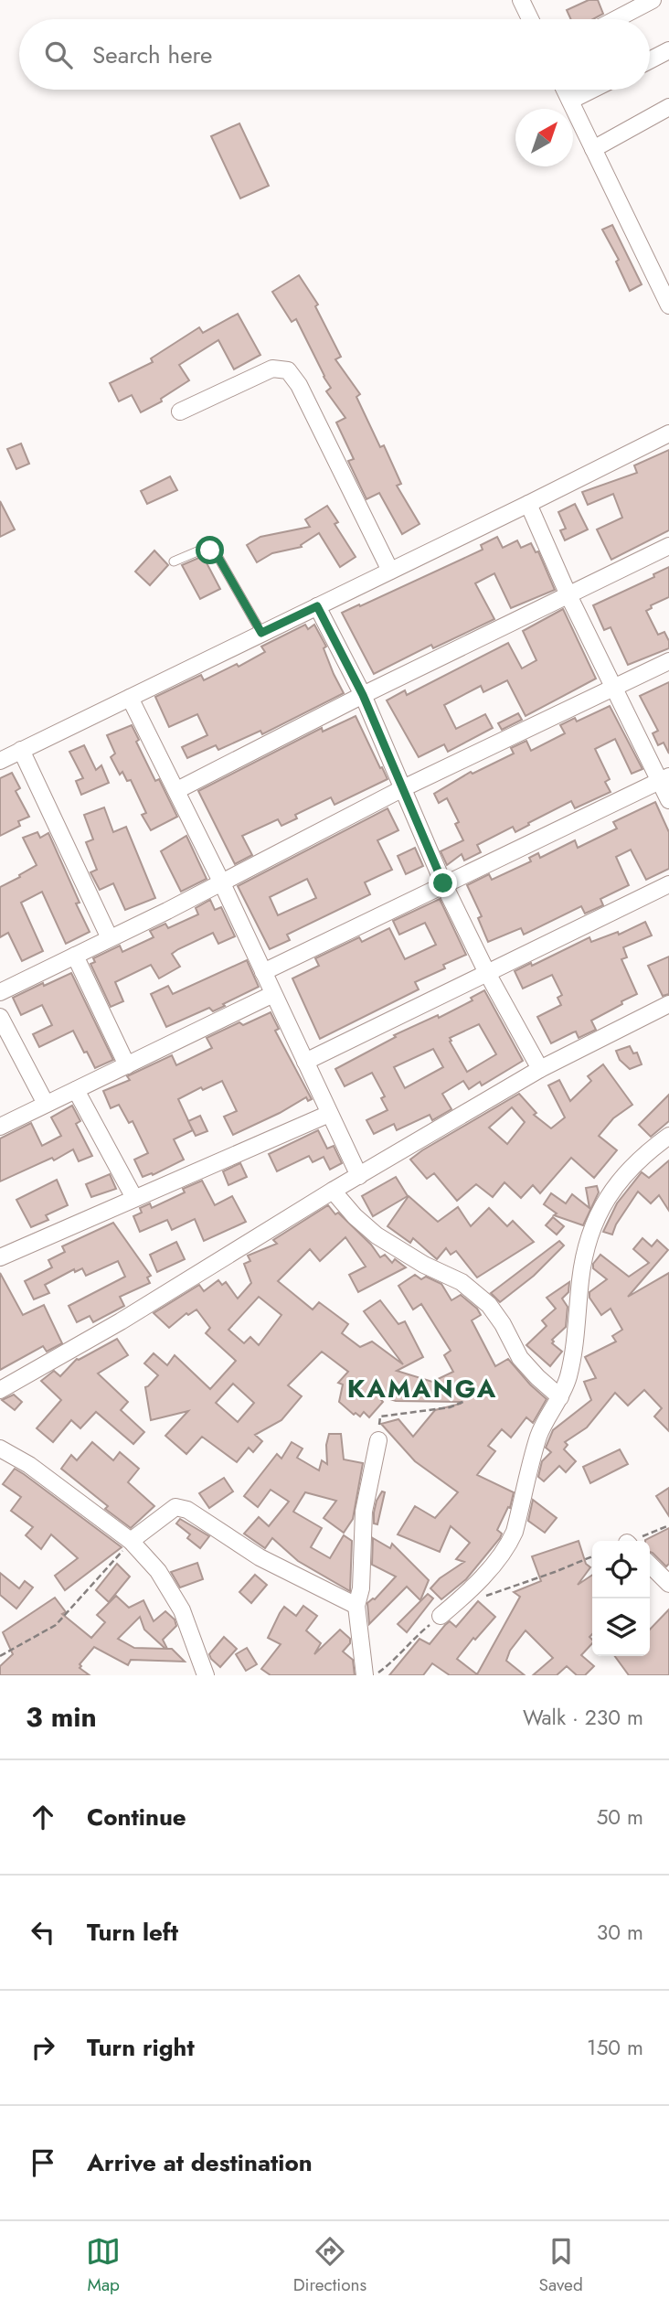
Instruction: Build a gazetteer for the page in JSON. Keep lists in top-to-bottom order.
{
  "districts": ["KAMANGA"],
  "north": "top right",
  "page": {
    "search": "Search here",
    "heading": ["3 min", "Walk · 230 m"],
    "list": [
      ["Continue", "50 m"],
      ["Turn left", "30 m"],
      ["Turn right", "150 m"],
      "Arrive at destination"
    ],
    "nav": ["Map", "Directions", "Saved"]
  }
}
